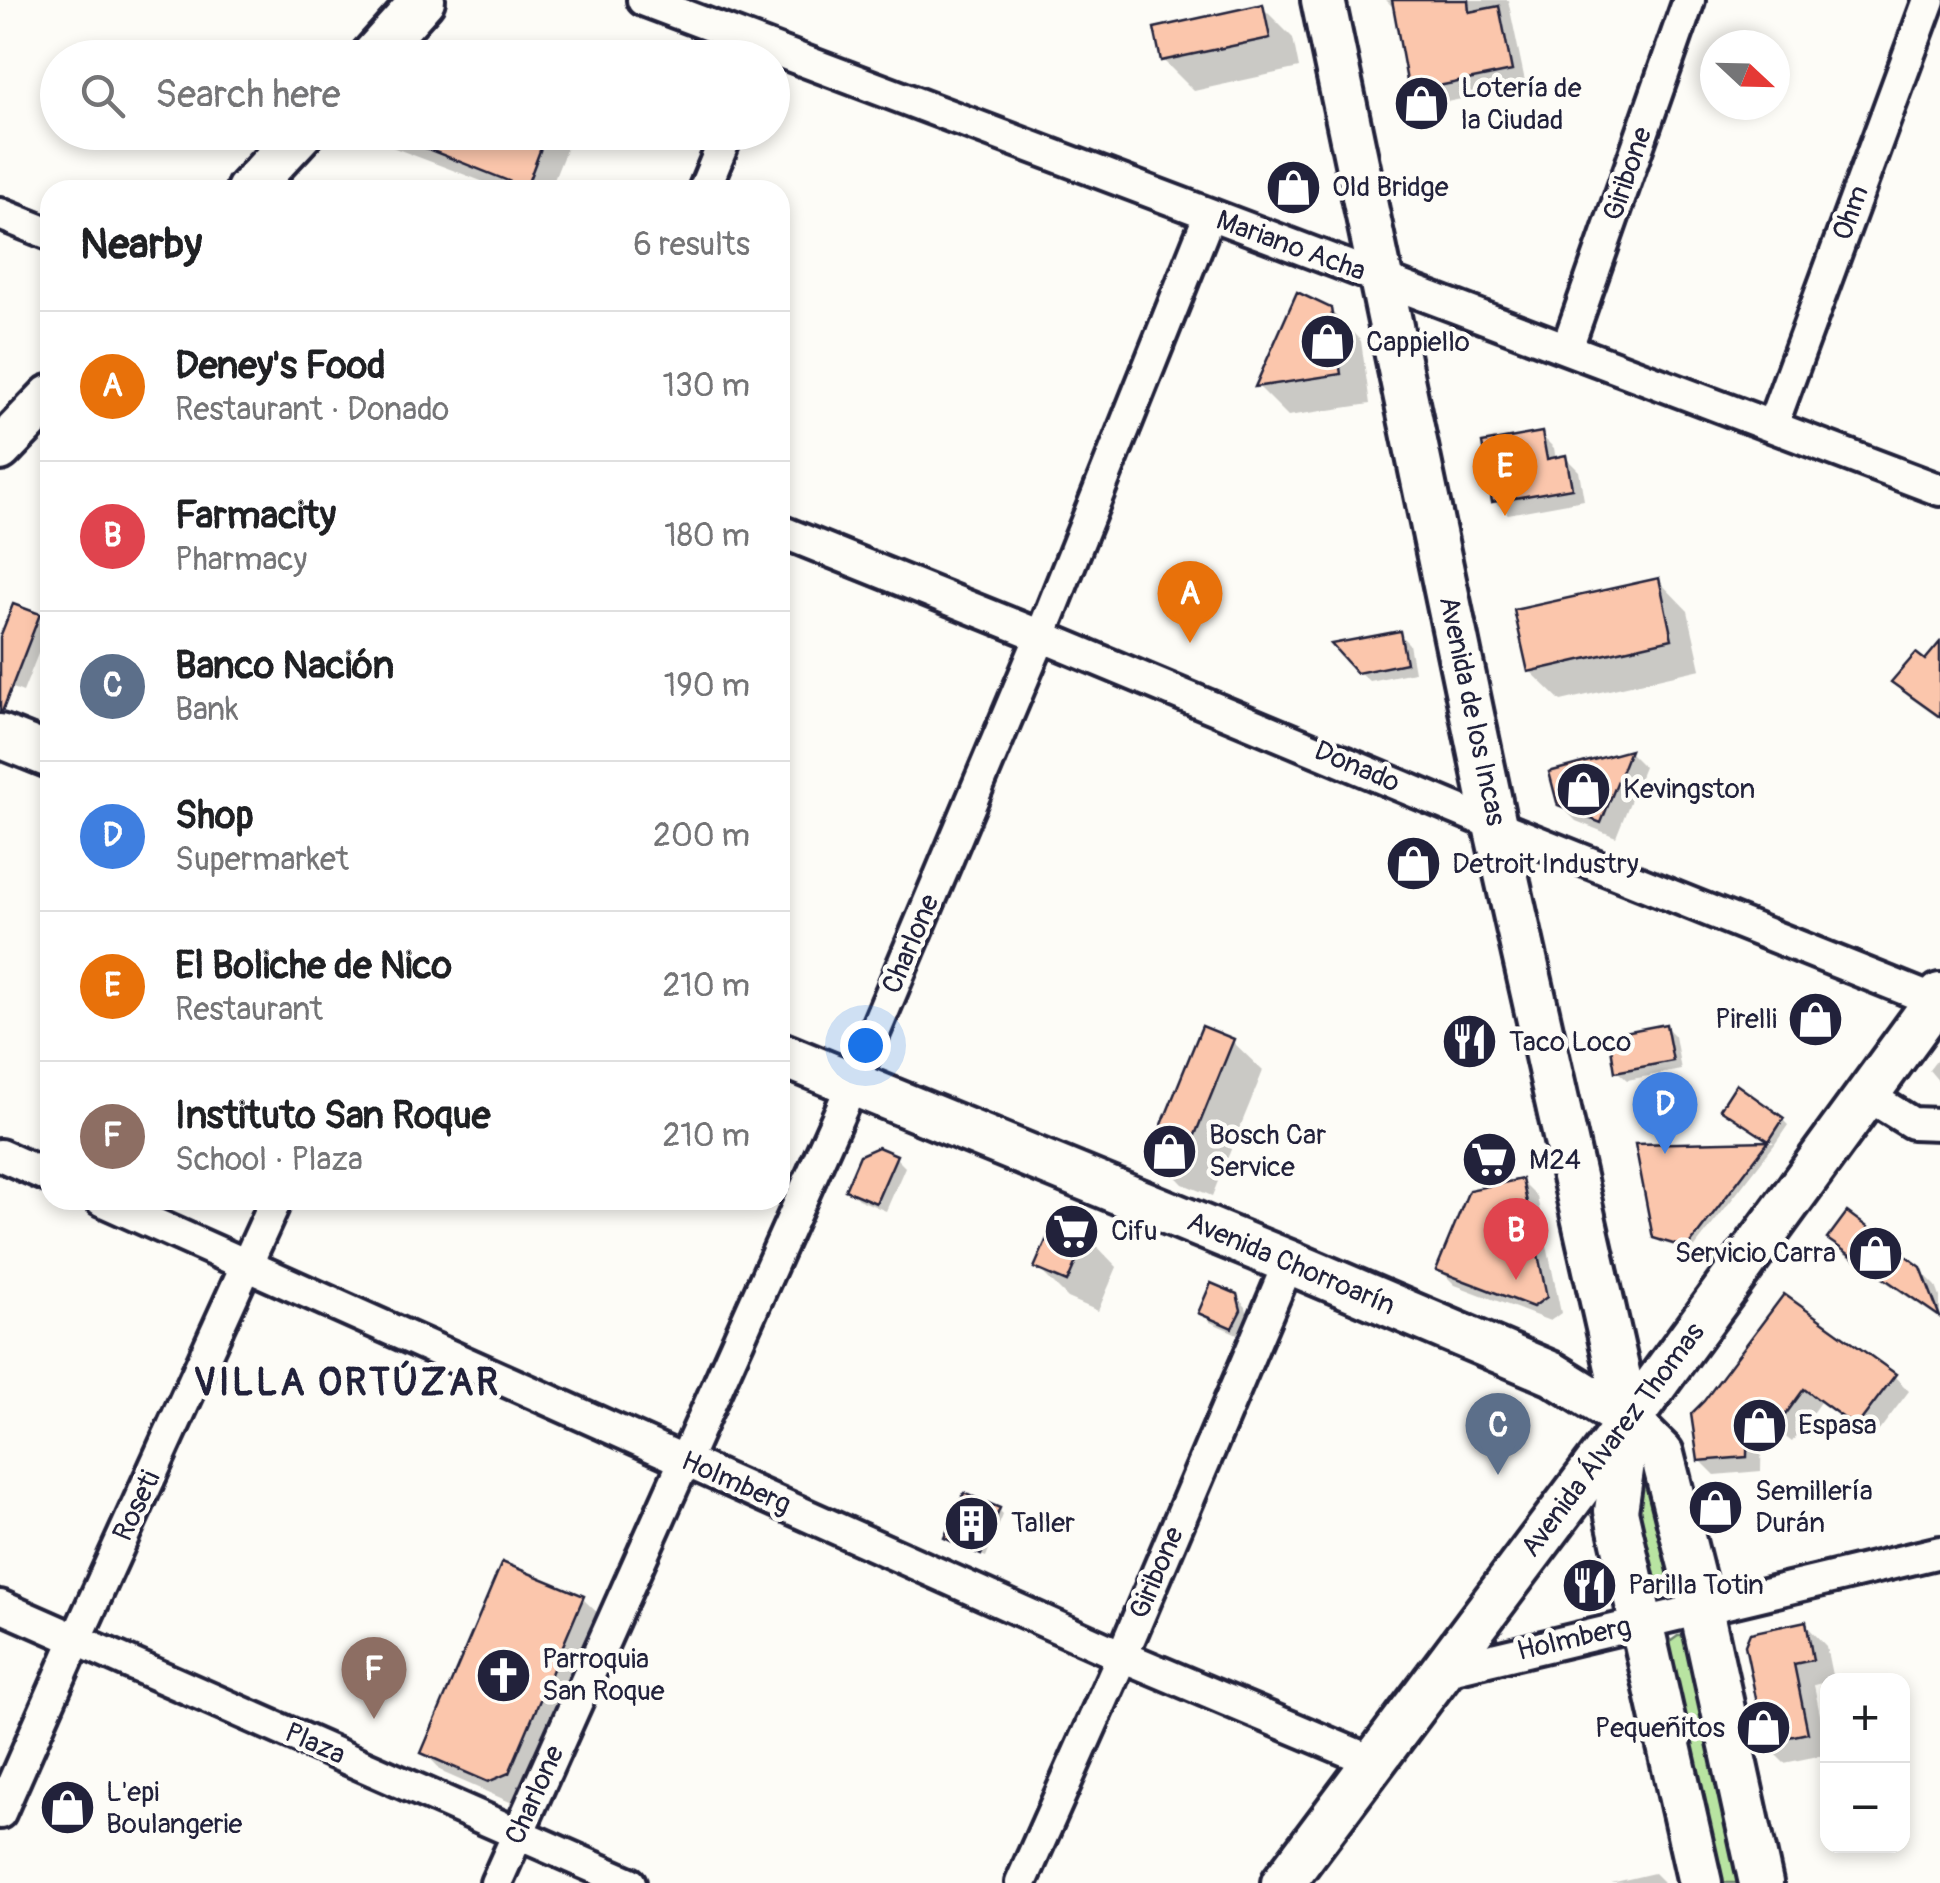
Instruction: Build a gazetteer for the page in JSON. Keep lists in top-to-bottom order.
{
  "streets": {
    "main road": ["Avenida de los Incas", "Avenida Chorroarín", "Avenida Álvarez Thomas"],
    "street": [
      "Giribone",
      "Ohm",
      "Mariano Acha",
      "Donado",
      "Charlone",
      "Holmberg",
      "Roseti",
      "Plaza"
    ]
  },
  "crossings": [
    ["Giribone", "Mariano Acha"],
    ["Giribone", "Avenida Chorroarín"],
    ["Giribone", "Holmberg"],
    ["Ohm", "Mariano Acha"],
    ["Mariano Acha", "Avenida de los Incas"],
    ["Mariano Acha", "Charlone"],
    ["Avenida de los Incas", "Donado"],
    ["Avenida de los Incas", "Avenida Chorroarín"],
    ["Avenida de los Incas", "Avenida Álvarez Thomas"],
    ["Avenida de los Incas", "Holmberg"],
    ["Donado", "Charlone"],
    ["Donado", "Avenida Álvarez Thomas"],
    ["Charlone", "Avenida Chorroarín"],
    ["Charlone", "Holmberg"],
    ["Charlone", "Plaza"],
    ["Avenida Chorroarín", "Avenida Álvarez Thomas"],
    ["Avenida Álvarez Thomas", "Holmberg"],
    ["Holmberg", "Roseti"],
    ["Roseti", "Plaza"]
  ],
  "districts": ["VILLA ORTÚZAR"],
  "places": {
    "shop": [
      "Lotería de la Ciudad",
      "Old Bridge",
      "Cappiello",
      "Kevingston",
      "Detroit Industry",
      "Pirelli",
      "Bosch Car Service",
      "Servicio Carra",
      "Espasa",
      "Semillería Durán",
      "Pequeñitos",
      "L'epi Boulangerie"
    ],
    "restaurant": ["Taco Loco", "Parilla Totin"],
    "supermarket": ["M24", "Cifu"],
    "building": ["Taller"],
    "church": ["Parroquia San Roque"]
  },
  "north": "right",
  "page": {
    "search": "Search here",
    "heading": ["Nearby", "6 results"],
    "list": [
      {
        "mark": "A",
        "name": "Deney's Food",
        "note": "Restaurant · Donado",
        "value": "130 m"
      },
      {
        "mark": "B",
        "name": "Farmacity",
        "note": "Pharmacy",
        "value": "180 m"
      },
      {
        "mark": "C",
        "name": "Banco Nación",
        "note": "Bank",
        "value": "190 m"
      },
      {
        "mark": "D",
        "name": "Shop",
        "note": "Supermarket",
        "value": "200 m"
      },
      {
        "mark": "E",
        "name": "El Boliche de Nico",
        "note": "Restaurant",
        "value": "210 m"
      },
      {
        "mark": "F",
        "name": "Instituto San Roque",
        "note": "School · Plaza",
        "value": "210 m"
      }
    ],
    "pins": [
      "E",
      "A",
      "D",
      "B",
      "C",
      "F"
    ],
    "map_buttons": ["+", "−"]
  }
}
